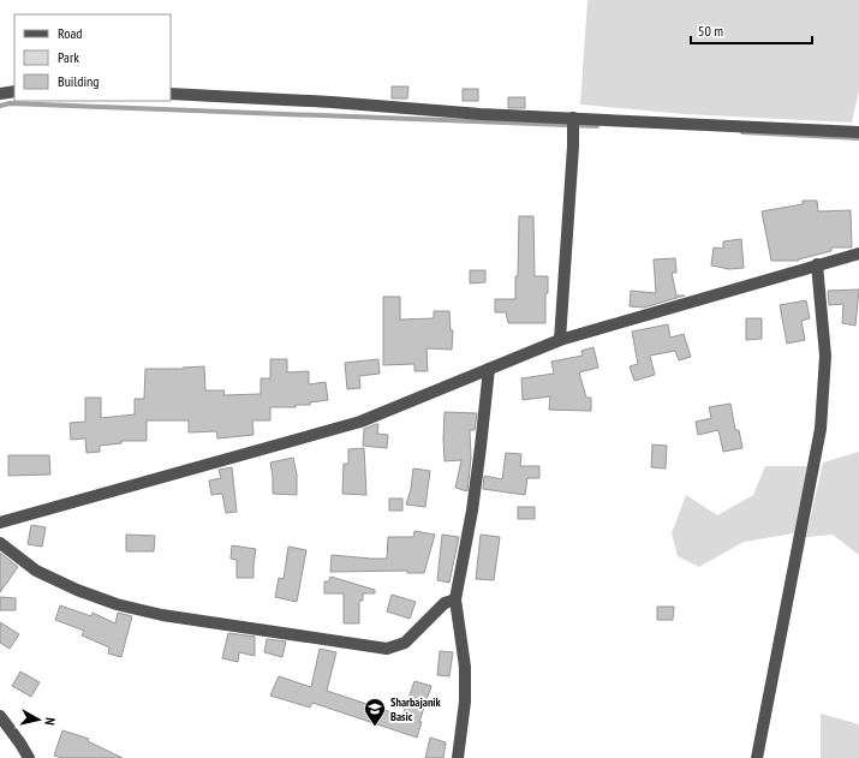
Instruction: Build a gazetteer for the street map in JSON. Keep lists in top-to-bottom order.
{
  "places": {
    "school or university": ["Sharbajanik Basic"]
  },
  "legend": ["Road", "Park", "Building"],
  "scale_bar": "50 m",
  "north": "right"
}
